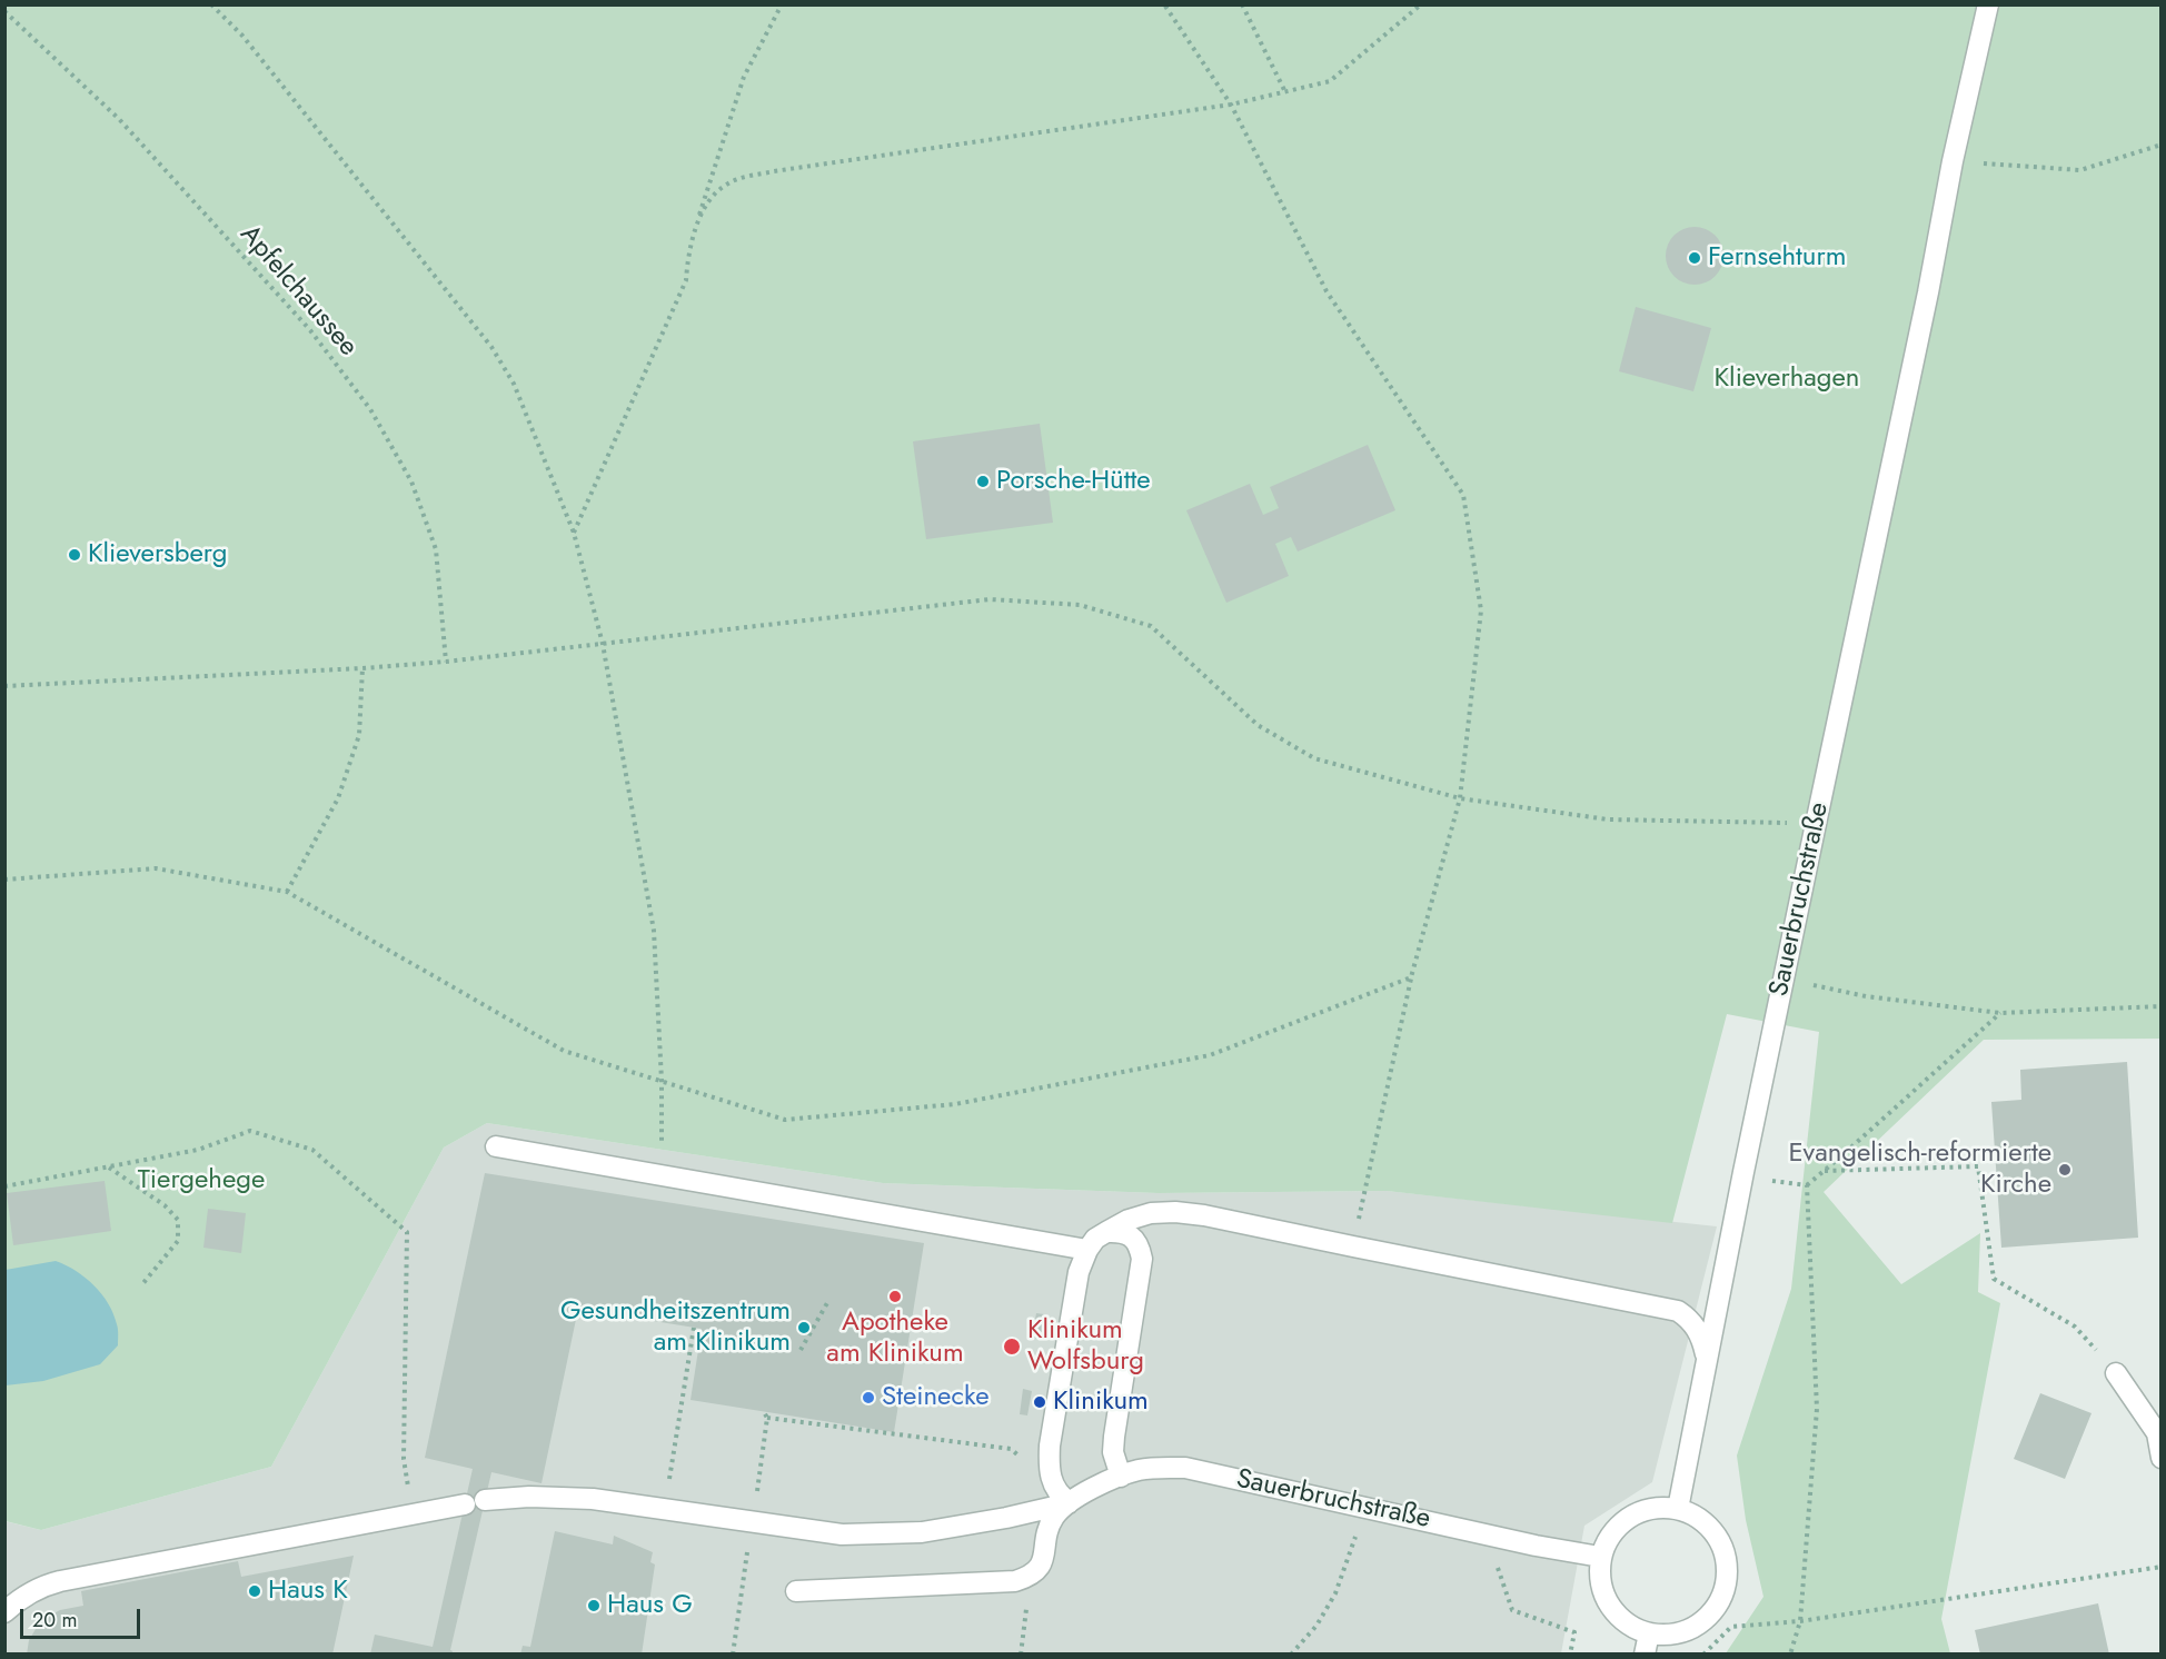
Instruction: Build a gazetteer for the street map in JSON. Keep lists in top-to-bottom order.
{
  "streets": {
    "street": ["Sauerbruchstraße"],
    "path": ["Apfelchaussee"]
  },
  "parks": ["Klieverhagen", "Tiergehege"],
  "places": [
    "Fernsehturm",
    "Porsche-Hütte",
    "Klieversberg",
    "Evangelisch-reformierte Kirche",
    "Apotheke am Klinikum",
    "Gesundheitszentrum am Klinikum",
    "Klinikum Wolfsburg",
    "Steinecke",
    "Klinikum",
    "Haus K",
    "Haus G"
  ],
  "scale_bar": "20 m"
}
